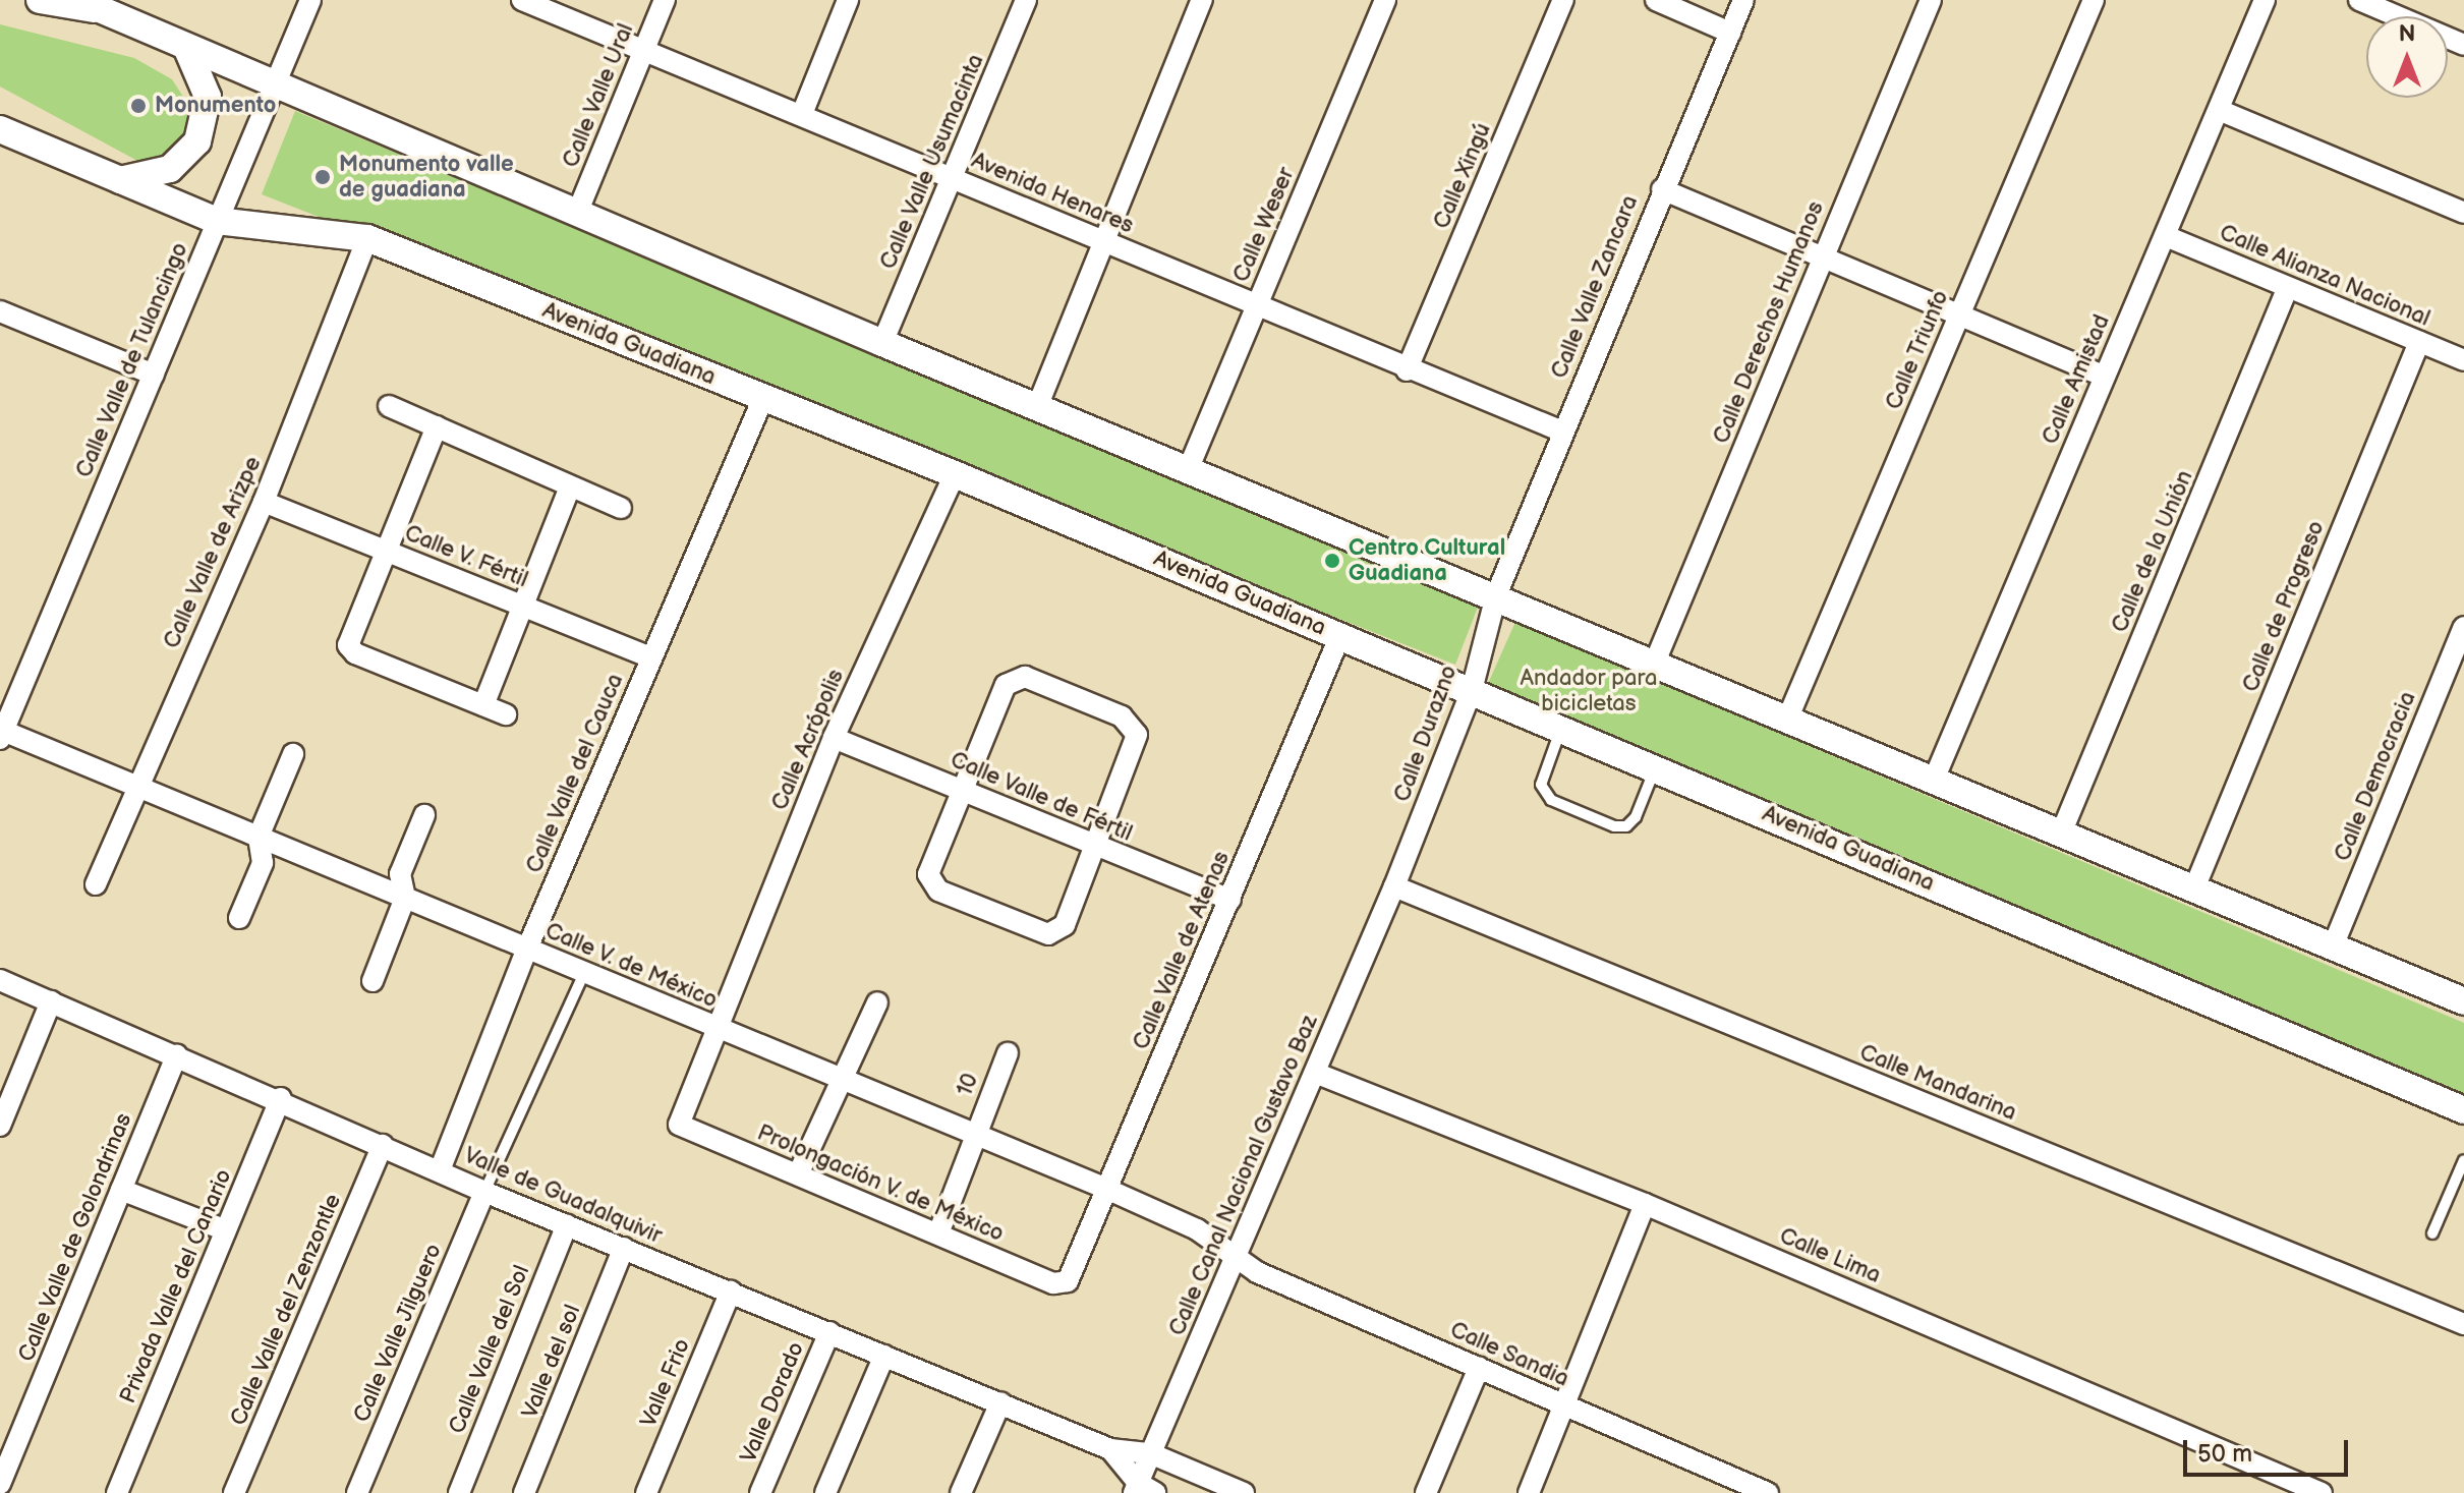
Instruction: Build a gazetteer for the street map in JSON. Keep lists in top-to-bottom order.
{
  "streets": {
    "street": [
      "Calle Valle Ural",
      "Calle Valle Usumacinta",
      "Calle Xingú",
      "Avenida Henares",
      "Calle Weser",
      "Calle Alianza Nacional",
      "Calle Valle Zancara",
      "Calle Derechos Humanos",
      "Avenida Guadiana",
      "Calle Triunfo",
      "Calle Valle de Tulancingo",
      "Calle Amistad",
      "Calle de la Unión",
      "Calle Valle de Arizpe",
      "Calle V. Fértil",
      "Calle de Progreso",
      "Calle Durazno",
      "Calle Acrópolis",
      "Calle Valle del Cauca",
      "Calle Democracia",
      "Calle Valle de Fértil",
      "Calle Valle de Atenas",
      "Calle V. de México",
      "Calle Mandarina",
      "10",
      "Calle Canal Nacional Gustavo Baz",
      "Prolongación V. de México",
      "Valle de Guadalquivir",
      "Calle Valle de Golondrinas",
      "Calle Lima",
      "Privada Valle del Canario",
      "Calle Valle del Zenzontle",
      "Calle Valle Jilguero",
      "Calle Valle del Sol",
      "Calle Sandia",
      "Valle del sol",
      "Valle Frio",
      "Valle Dorado"
    ]
  },
  "crossings": [
    ["Calle Valle Ural", "Avenida Henares"],
    ["Calle Valle Usumacinta", "Avenida Henares"],
    ["Calle Xingú", "Avenida Henares"],
    ["Avenida Henares", "Calle Weser"],
    ["Avenida Henares", "Calle Valle Zancara"],
    ["Calle Alianza Nacional", "Calle Amistad"],
    ["Calle Alianza Nacional", "Calle de la Unión"],
    ["Calle Alianza Nacional", "Calle de Progreso"],
    ["Calle Valle Zancara", "Calle Durazno"],
    ["Avenida Guadiana", "Calle Valle de Tulancingo"],
    ["Avenida Guadiana", "Calle Valle de Arizpe"],
    ["Avenida Guadiana", "Calle Durazno"],
    ["Avenida Guadiana", "Calle Acrópolis"],
    ["Avenida Guadiana", "Calle Valle del Cauca"],
    ["Avenida Guadiana", "Calle Valle de Atenas"],
    ["Calle Valle de Tulancingo", "Calle V. de México"],
    ["Calle Valle de Arizpe", "Calle V. Fértil"],
    ["Calle Valle de Arizpe", "Calle V. de México"],
    ["Calle V. Fértil", "Calle Valle del Cauca"],
    ["Calle Durazno", "Calle Mandarina"],
    ["Calle Durazno", "Calle Canal Nacional Gustavo Baz"],
    ["Calle Acrópolis", "Calle Valle de Fértil"],
    ["Calle Acrópolis", "Calle V. de México"],
    ["Calle Acrópolis", "Prolongación V. de México"],
    ["Calle Valle del Cauca", "Calle V. de México"],
    ["Calle Valle del Cauca", "Valle de Guadalquivir"],
    ["Calle Valle de Fértil", "Calle Valle de Atenas"],
    ["Calle Valle de Atenas", "Calle V. de México"],
    ["Calle Valle de Atenas", "Prolongación V. de México"],
    ["Calle V. de México", "10"],
    ["Calle V. de México", "Calle Canal Nacional Gustavo Baz"],
    ["Calle V. de México", "Calle Sandia"],
    ["Calle Mandarina", "Calle Canal Nacional Gustavo Baz"],
    ["10", "Prolongación V. de México"],
    ["Calle Canal Nacional Gustavo Baz", "Valle de Guadalquivir"],
    ["Calle Canal Nacional Gustavo Baz", "Calle Lima"],
    ["Calle Canal Nacional Gustavo Baz", "Calle Sandia"],
    ["Valle de Guadalquivir", "Calle Valle de Golondrinas"],
    ["Valle de Guadalquivir", "Privada Valle del Canario"],
    ["Valle de Guadalquivir", "Calle Valle del Zenzontle"],
    ["Valle de Guadalquivir", "Calle Valle Jilguero"],
    ["Valle de Guadalquivir", "Calle Valle del Sol"],
    ["Valle de Guadalquivir", "Valle del sol"],
    ["Valle de Guadalquivir", "Valle Frio"],
    ["Valle de Guadalquivir", "Valle Dorado"]
  ],
  "parks": ["Andador para bicicletas"],
  "places": ["Monumento", "Monumento valle de guadiana", "Centro Cultural Guadiana"],
  "scale_bar": "50 m",
  "north": "top"
}
